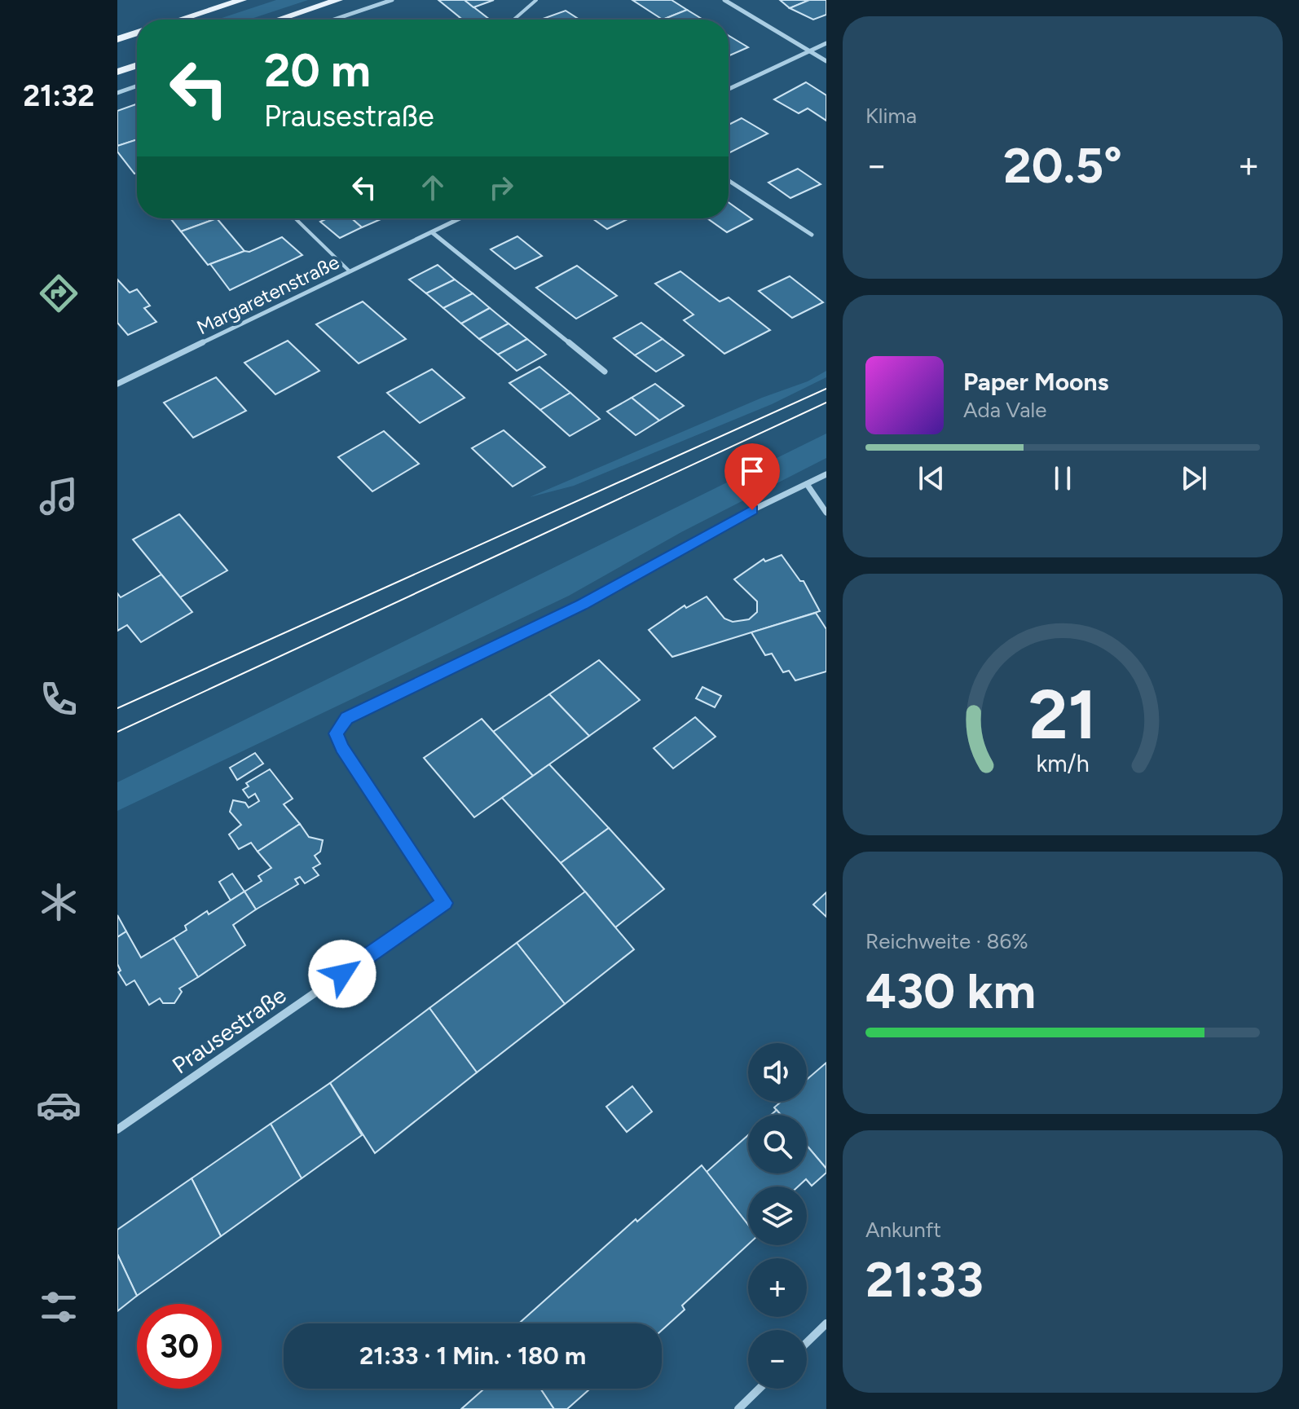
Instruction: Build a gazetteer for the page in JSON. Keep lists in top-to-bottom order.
{
  "streets": {
    "street": ["Margaretenstraße", "Prausestraße"]
  },
  "page": {
    "tabs": "21:32",
    "tile": [
      "Klima",
      ["Reichweite · 86%", "430 km"],
      ["Ankunft", "21:33"]
    ],
    "turn": ["20 m", "Prausestraße"],
    "heat": ["−", "20.5°", "+"],
    "song": ["Paper Moons", "Ada Vale"],
    "map_buttons": ["+", "−"],
    "limit": "30",
    "trip": "21:33 · 1 Min. · 180 m",
    "gauge": ["21", "km/h"]
  }
}
